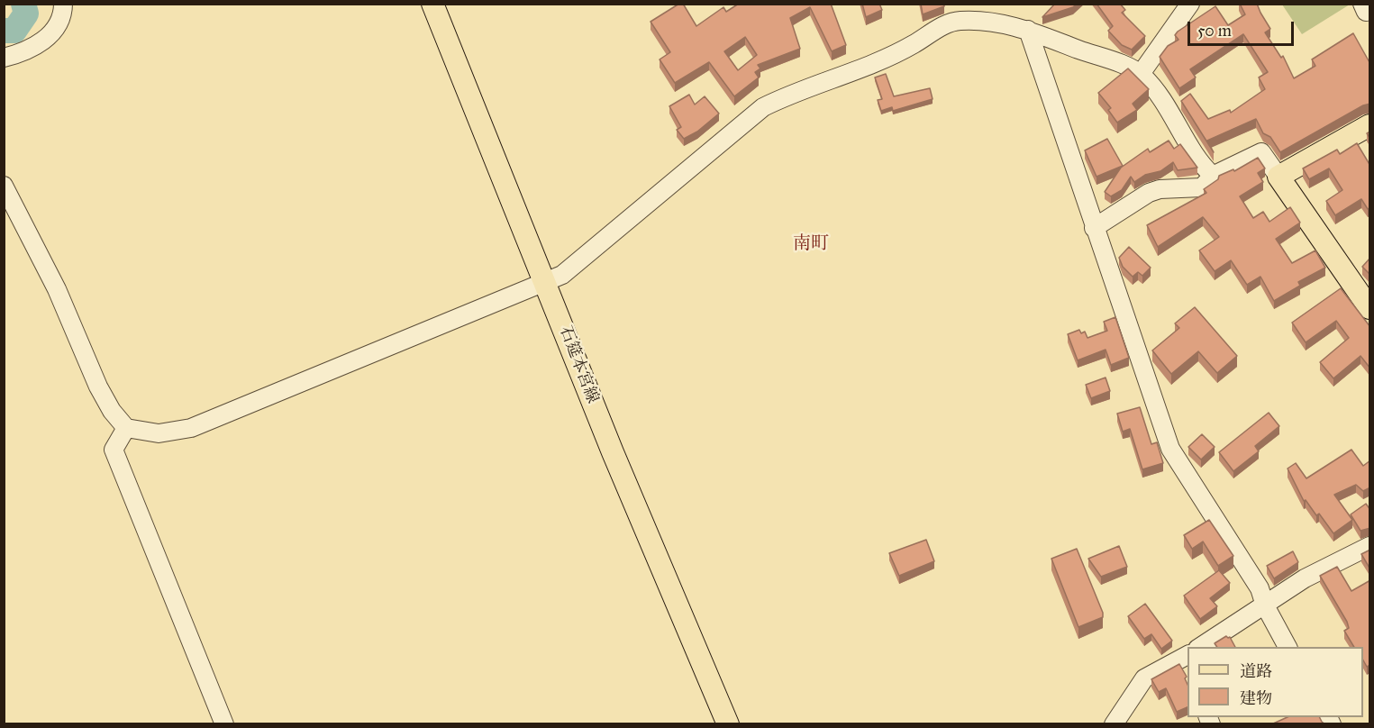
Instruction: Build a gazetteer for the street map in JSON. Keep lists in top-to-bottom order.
{
  "streets": {
    "main road": ["石筵本宮線"]
  },
  "districts": ["南町"],
  "legend": ["道路", "建物"],
  "scale_bar": "50 m"
}
